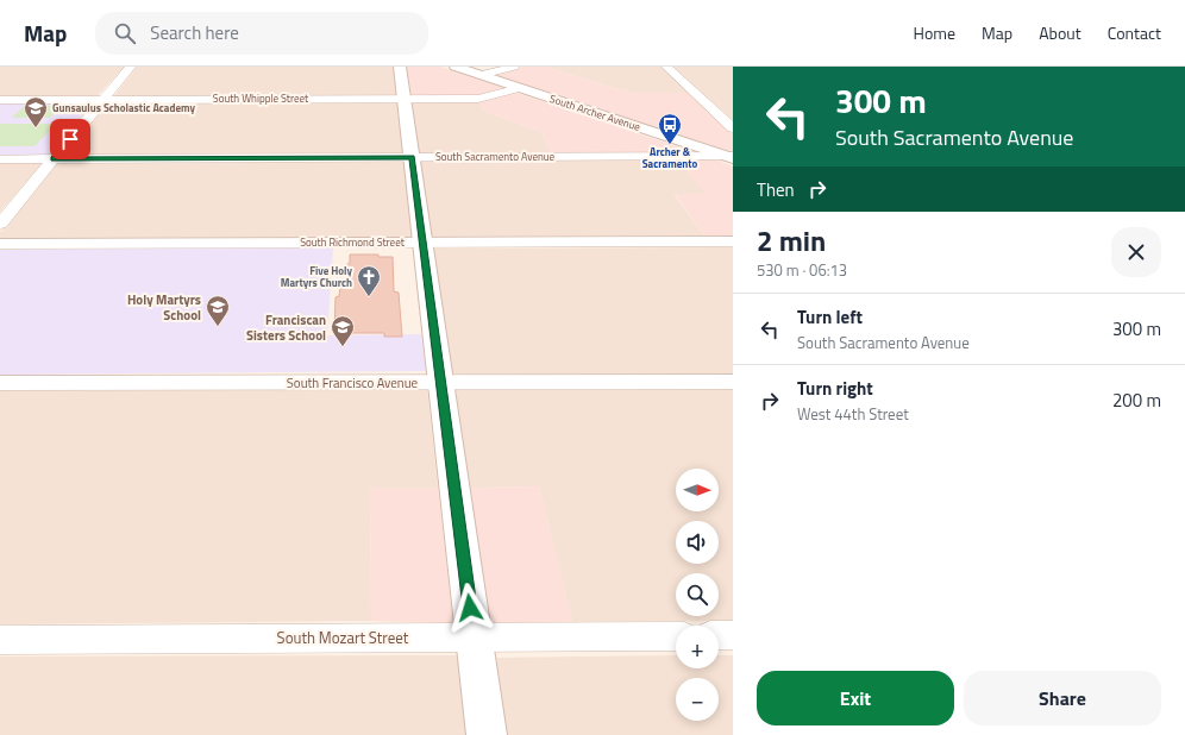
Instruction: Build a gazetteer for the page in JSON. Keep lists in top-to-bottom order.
{
  "streets": {
    "street": [
      "South Whipple Street",
      "South Archer Avenue",
      "South Sacramento Avenue",
      "South Richmond Street",
      "South Francisco Avenue",
      "South Mozart Street"
    ]
  },
  "crossings": [
    ["South Whipple Street", "South Archer Avenue"],
    ["South Archer Avenue", "South Sacramento Avenue"]
  ],
  "places": {
    "school or university": ["Gunsaulus Scholastic Academy", "Holy Martyrs School", "Franciscan Sisters School"],
    "bus stop": ["Archer & Sacramento"],
    "church": ["Five Holy Martyrs Church"]
  },
  "north": "right",
  "page": {
    "header": "Map",
    "search": "Search here",
    "nav": [
      "Home",
      "Map",
      "About",
      "Contact"
    ],
    "turn": ["300 m", "South Sacramento Avenue"],
    "then": "Then",
    "heading": ["2 min", "530 m · 06:13"],
    "list": [
      {
        "name": "Turn left",
        "note": "South Sacramento Avenue",
        "value": "300 m"
      },
      {
        "name": "Turn right",
        "note": "West 44th Street",
        "value": "200 m"
      }
    ],
    "map_buttons": ["+", "−"],
    "buttons": ["Exit", "Share"]
  }
}
